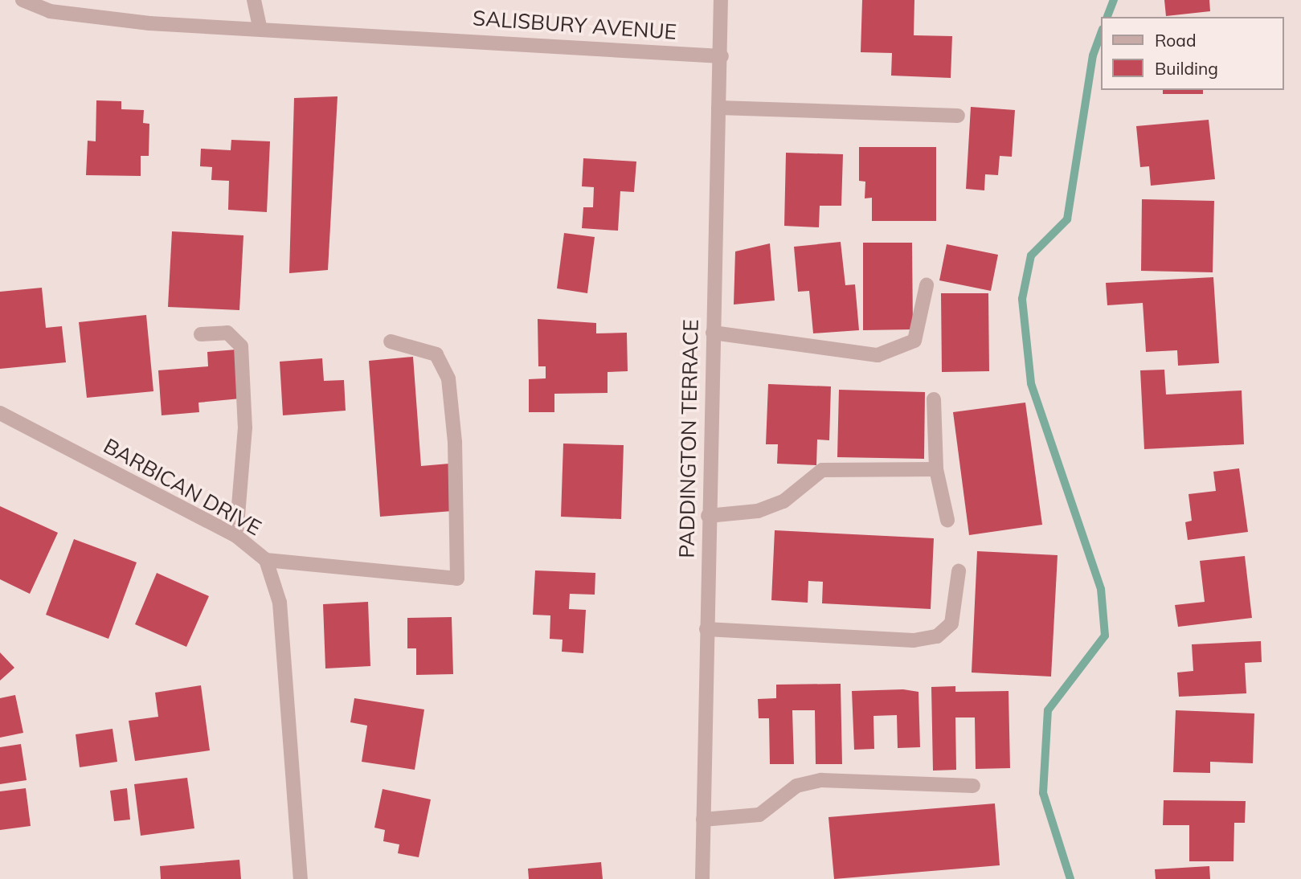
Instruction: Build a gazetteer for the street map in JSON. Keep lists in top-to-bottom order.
{
  "streets": {
    "street": ["SALISBURY AVENUE", "PADDINGTON TERRACE", "BARBICAN DRIVE"]
  },
  "crossings": [
    ["SALISBURY AVENUE", "PADDINGTON TERRACE"]
  ],
  "legend": ["Road", "Building"]
}
